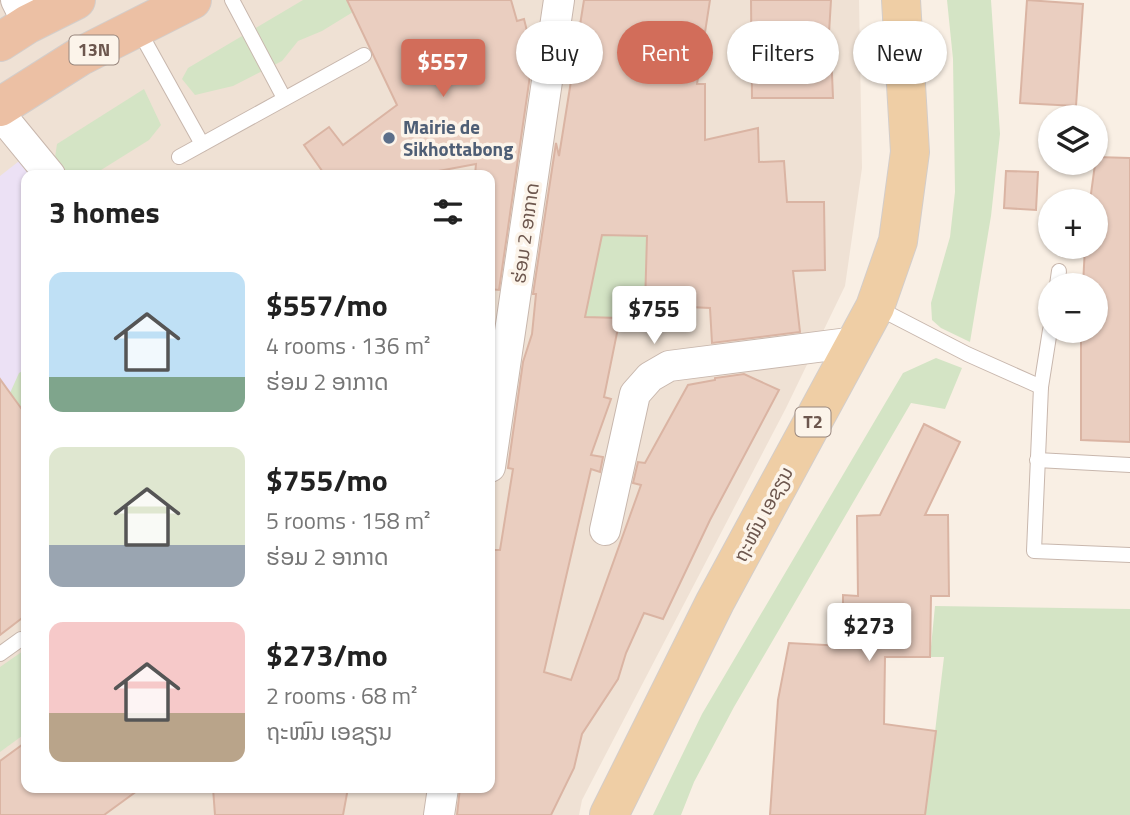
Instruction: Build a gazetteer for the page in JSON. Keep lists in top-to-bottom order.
{
  "streets": {
    "highway": ["13N"],
    "main road": ["T2", "ຖະໜົນ ເອຊຽນ"],
    "street": ["ຮ່ອມ 2 ອາກາດ"]
  },
  "places": ["Mairie de Sikhottabong"],
  "page": {
    "chip": [
      "Buy",
      "Rent",
      "Filters",
      "New"
    ],
    "price": ["$557", "$755", "$273"],
    "map_buttons": ["+", "−"],
    "heading": "3 homes",
    "list": [
      {
        "name": "$557/mo",
        "note": "4 rooms · 136 m² · ຮ່ອມ 2 ອາກາດ"
      },
      {
        "name": "$755/mo",
        "note": "5 rooms · 158 m² · ຮ່ອມ 2 ອາກາດ"
      },
      {
        "name": "$273/mo",
        "note": "2 rooms · 68 m² · ຖະໜົນ ເອຊຽນ"
      }
    ]
  }
}
